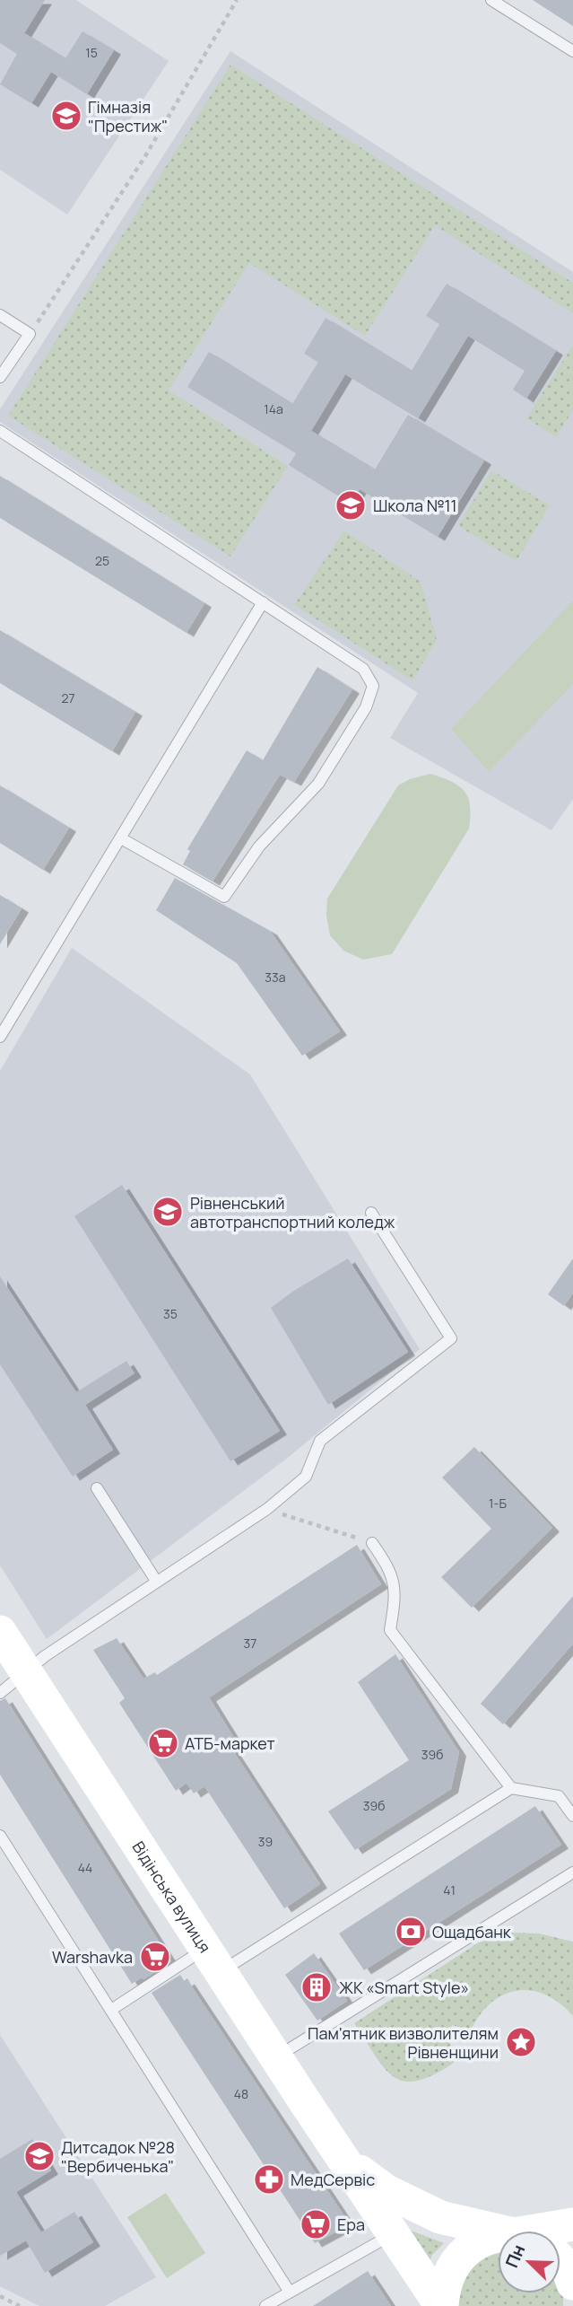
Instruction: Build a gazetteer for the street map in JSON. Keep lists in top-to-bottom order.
{
  "streets": {
    "main road": ["Відінська вулиця"]
  },
  "places": {
    "school or university": [
      "Гімназія \"Престиж\"",
      "Школа №11",
      "Рівненський автотранспортний коледж",
      "Дитсадок №28 \"Вербиченька\""
    ],
    "supermarket": ["АТБ-маркет", "Warshavka", "Ера"],
    "bank": ["Ощадбанк"],
    "building": ["ЖК «Smart Style»"],
    "place": ["Пам'ятник визволителям Рівненщини"],
    "pharmacy": ["МедСервіс"]
  },
  "house_numbers": [
    "15",
    "14а",
    "25",
    "27",
    "33а",
    "35",
    "1-Б",
    "37",
    "39б",
    "39б",
    "39",
    "44",
    "41",
    "48"
  ],
  "north": "top left"
}
